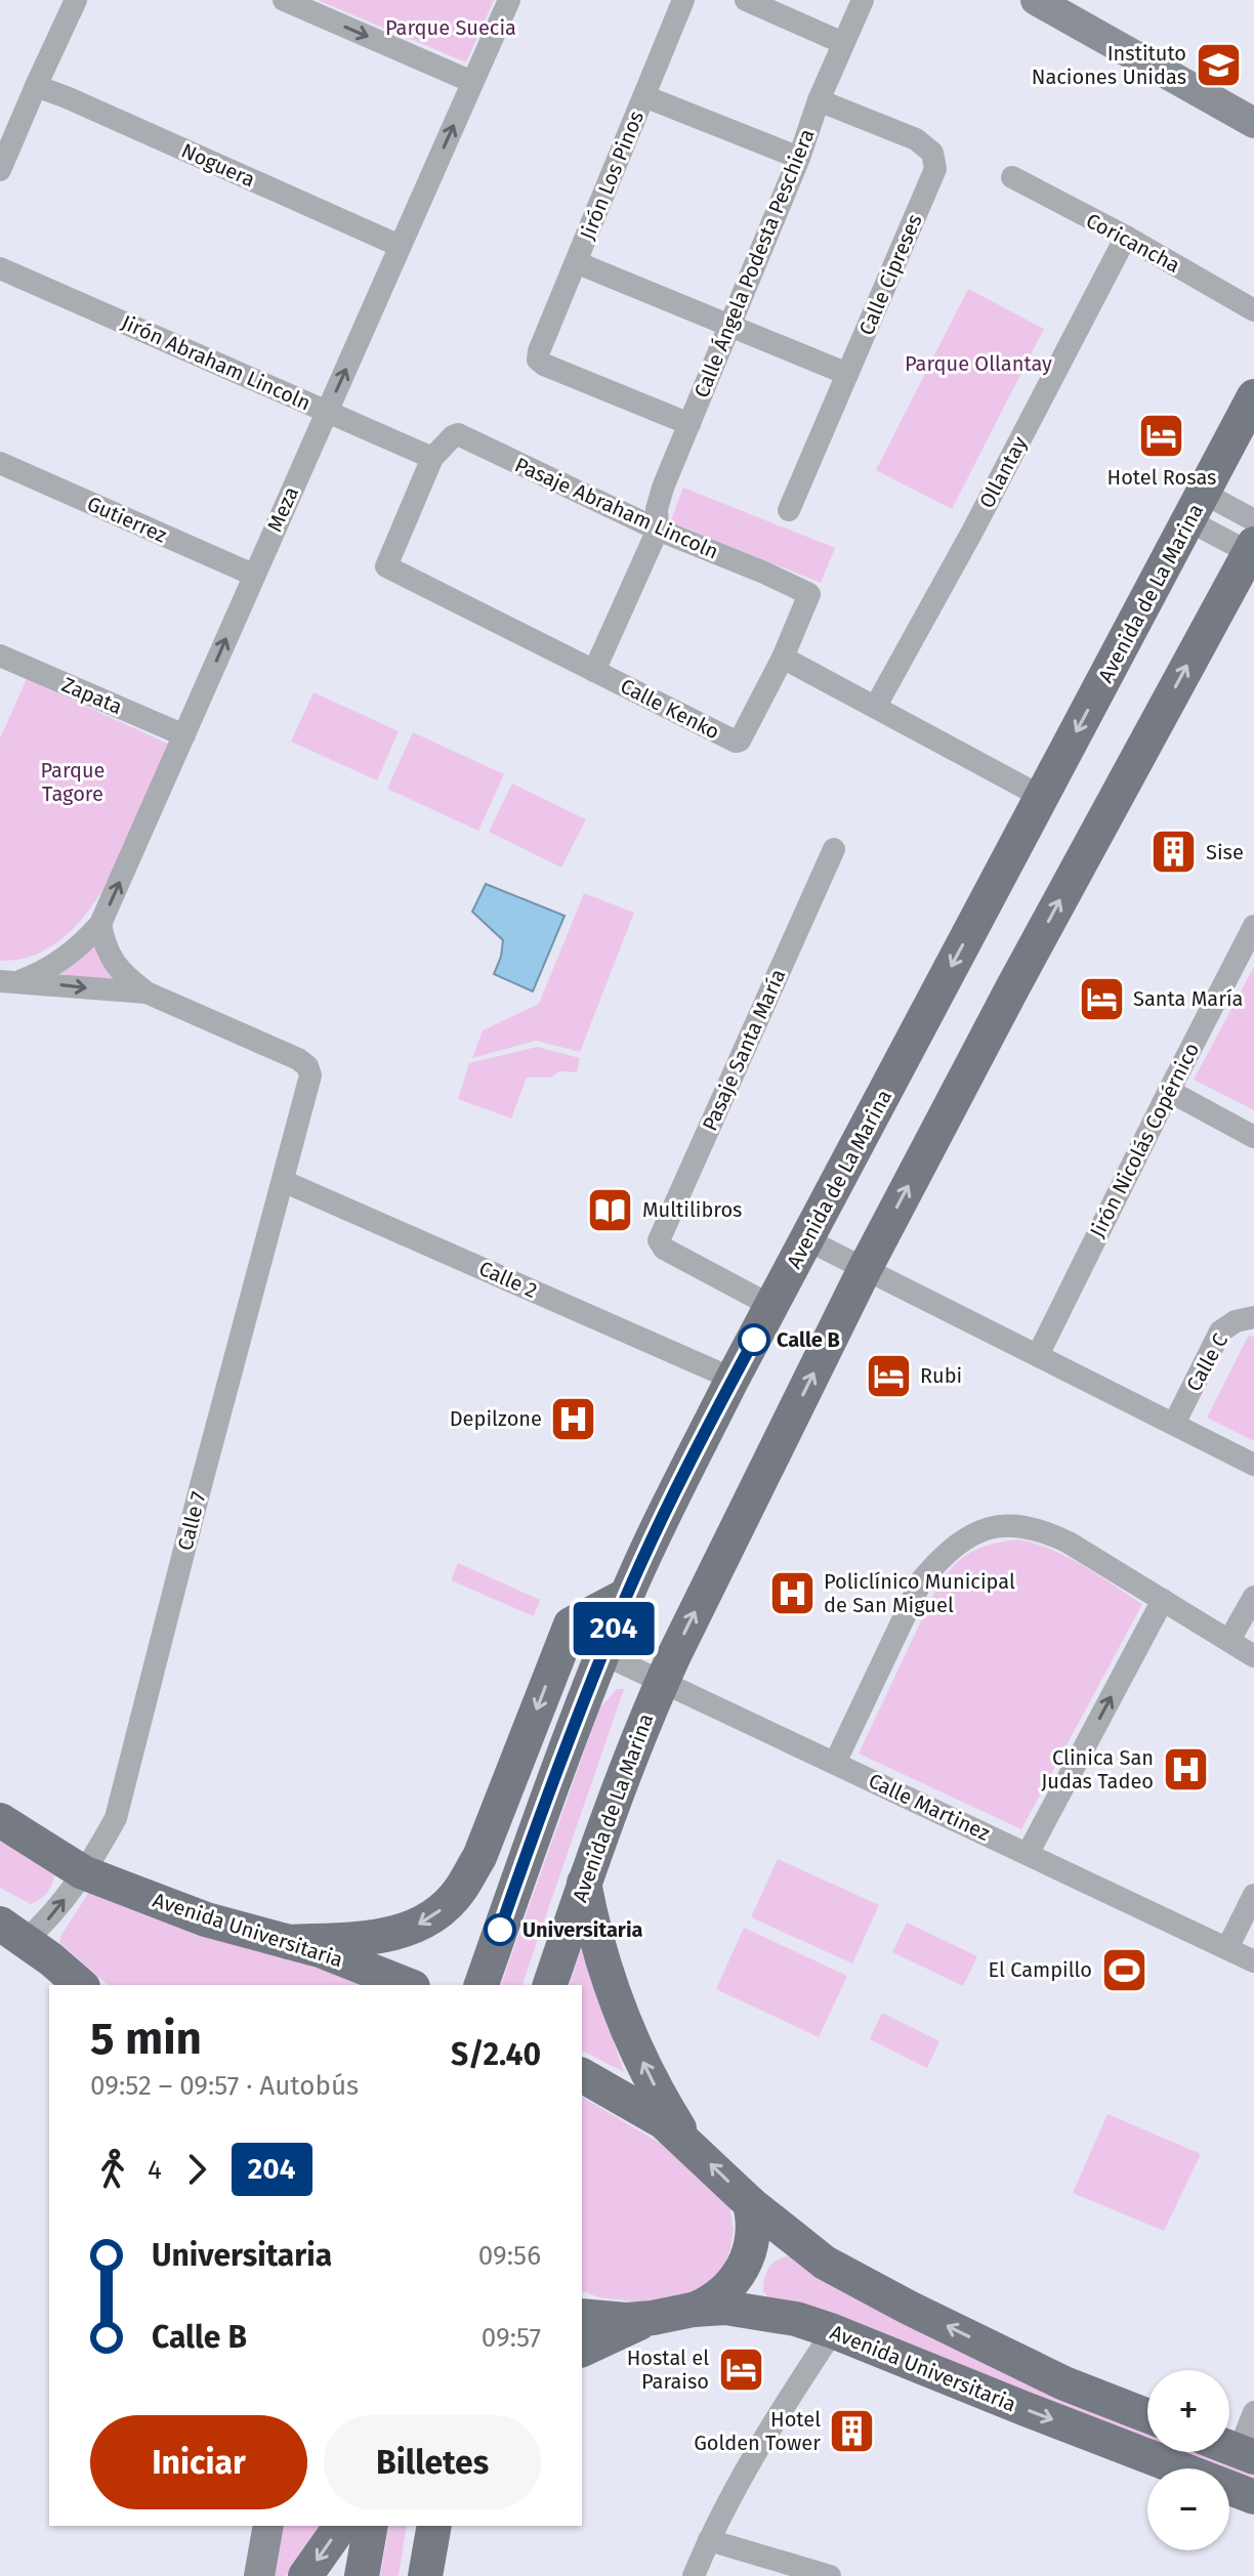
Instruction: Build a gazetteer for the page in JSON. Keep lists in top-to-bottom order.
{
  "streets": {
    "main road": ["Avenida de La Marina", "Avenida Universitaria"],
    "street": [
      "Noguera",
      "Jirón Los Pinos",
      "Coricancha",
      "Calle Ángela Podesta Peschiera",
      "Calle Cipreses",
      "Jirón Abraham Lincoln",
      "Ollantay",
      "Pasaje Abraham Lincoln",
      "Meza",
      "Gutierrez",
      "Zapata",
      "Calle Kenko",
      "Pasaje Santa María",
      "Jirón Nicolás Copérnico",
      "Calle 2",
      "Calle C",
      "Calle 7",
      "Calle Martinez"
    ]
  },
  "crossings": [
    ["Noguera", "Meza"],
    ["Jirón Los Pinos", "Calle Ángela Podesta Peschiera"],
    ["Coricancha", "Ollantay"],
    ["Calle Ángela Podesta Peschiera", "Calle Cipreses"],
    ["Calle Ángela Podesta Peschiera", "Pasaje Abraham Lincoln"],
    ["Calle Ángela Podesta Peschiera", "Calle Kenko"],
    ["Jirón Abraham Lincoln", "Pasaje Abraham Lincoln"],
    ["Jirón Abraham Lincoln", "Meza"],
    ["Jirón Abraham Lincoln", "Calle Kenko"],
    ["Pasaje Abraham Lincoln", "Calle Kenko"],
    ["Meza", "Gutierrez"],
    ["Meza", "Zapata"],
    ["Avenida de La Marina", "Pasaje Santa María"],
    ["Avenida de La Marina", "Calle 2"],
    ["Avenida de La Marina", "Calle Martinez"],
    ["Calle 2", "Calle 7"],
    ["Calle 7", "Avenida Universitaria"]
  ],
  "one_way": ["Meza"],
  "parks": ["Parque Suecia", "Parque Ollantay", "Parque Tagore"],
  "places": {
    "school or university": ["Instituto Naciones Unidas"],
    "hotel": [
      "Hotel Rosas",
      "Santa María",
      "Rubi",
      "Hostal el Paraiso"
    ],
    "building": ["Sise", "Hotel Golden Tower"],
    "library": ["Multilibros"],
    "other": ["Calle B", "Universitaria"],
    "hospital": ["Depilzone", "Policlínico Municipal de San Miguel", "Clinica San Judas Tadeo"],
    "sports": ["El Campillo"]
  },
  "lines": ["bus line 204"],
  "page": {
    "on_map": "204",
    "heading": ["5 min", "09:52 – 09:57 · Autobús", "S/2.40"],
    "legs": ["4", "204"],
    "list": [
      {
        "name": "Universitaria",
        "value": "09:56"
      },
      {
        "name": "Calle B",
        "value": "09:57"
      }
    ],
    "map_buttons": ["+", "−"],
    "buttons": ["Iniciar", "Billetes"]
  }
}
